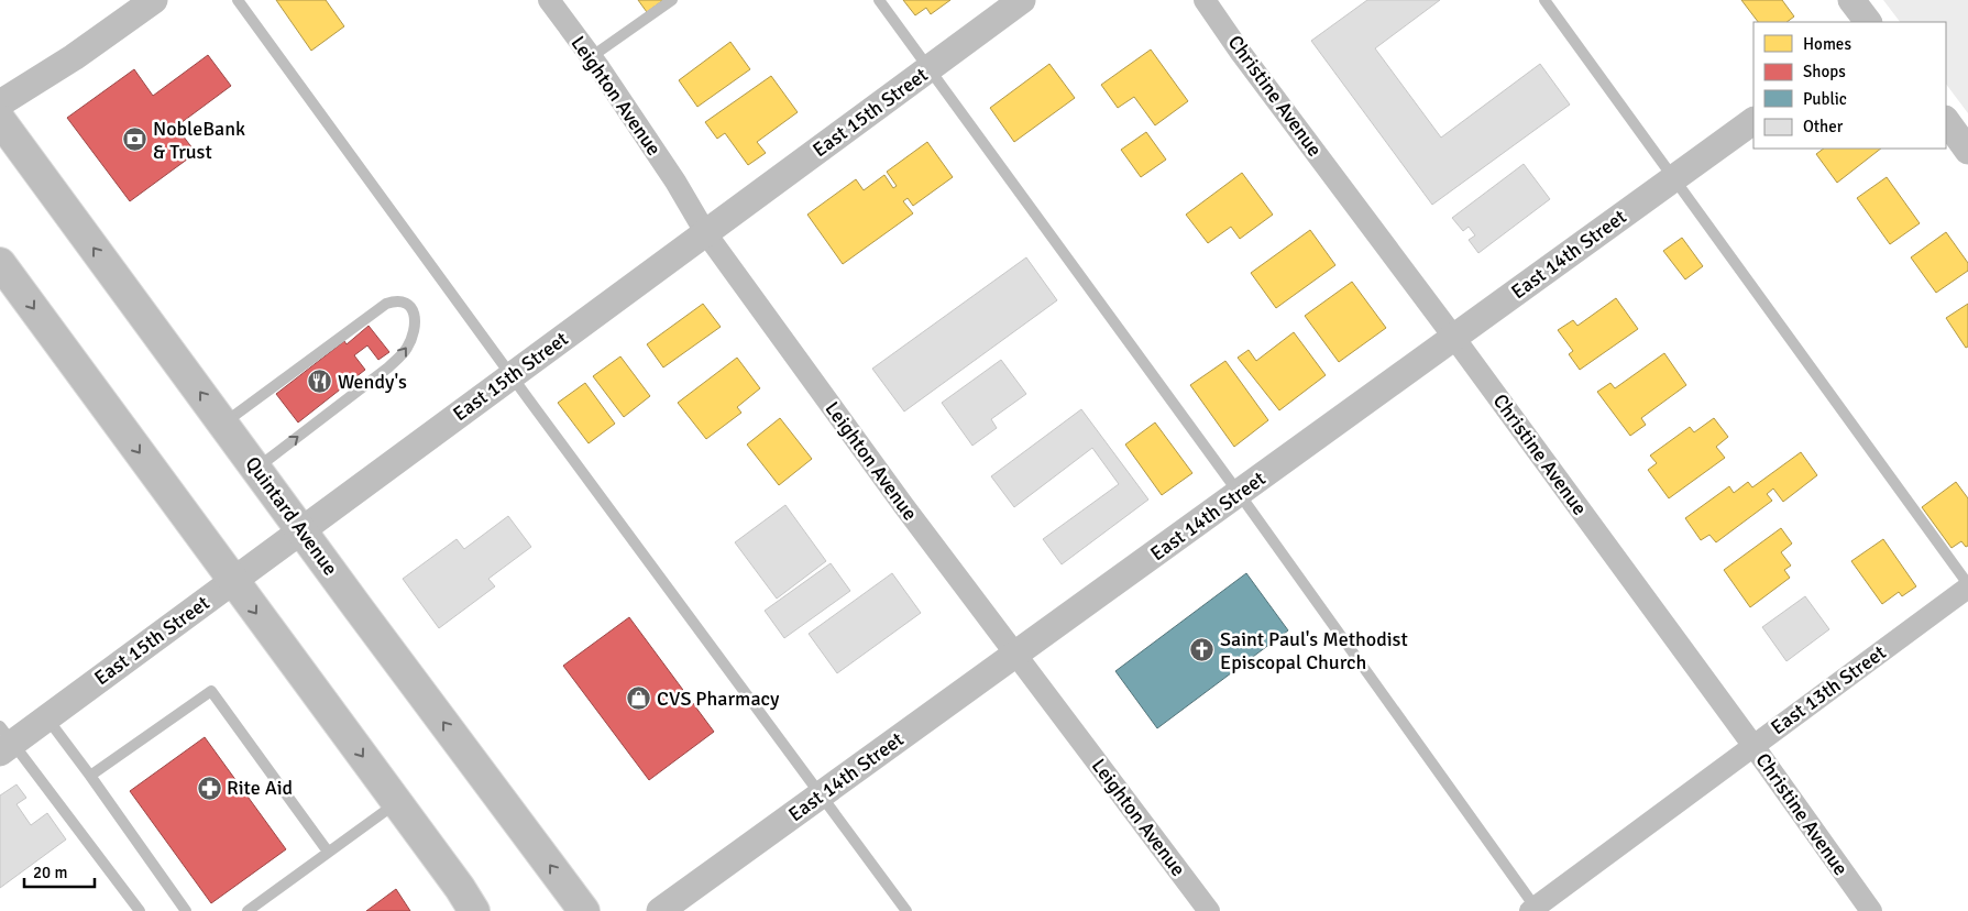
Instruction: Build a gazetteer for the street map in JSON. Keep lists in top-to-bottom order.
{
  "streets": {
    "highway": ["Quintard Avenue"],
    "street": [
      "Leighton Avenue",
      "Christine Avenue",
      "East 15th Street",
      "East 14th Street",
      "East 13th Street"
    ]
  },
  "crossings": [
    ["Leighton Avenue", "East 15th Street"],
    ["Leighton Avenue", "East 14th Street"],
    ["Christine Avenue", "East 14th Street"],
    ["Christine Avenue", "East 13th Street"],
    ["East 15th Street", "Quintard Avenue"]
  ],
  "places": {
    "bank": ["NobleBank & Trust"],
    "restaurant": ["Wendy's"],
    "church": ["Saint Paul's Methodist Episcopal Church"],
    "shop": ["CVS Pharmacy"],
    "pharmacy": ["Rite Aid"]
  },
  "legend": [
    "Homes",
    "Shops",
    "Public",
    "Other"
  ],
  "scale_bar": "20 m"
}
